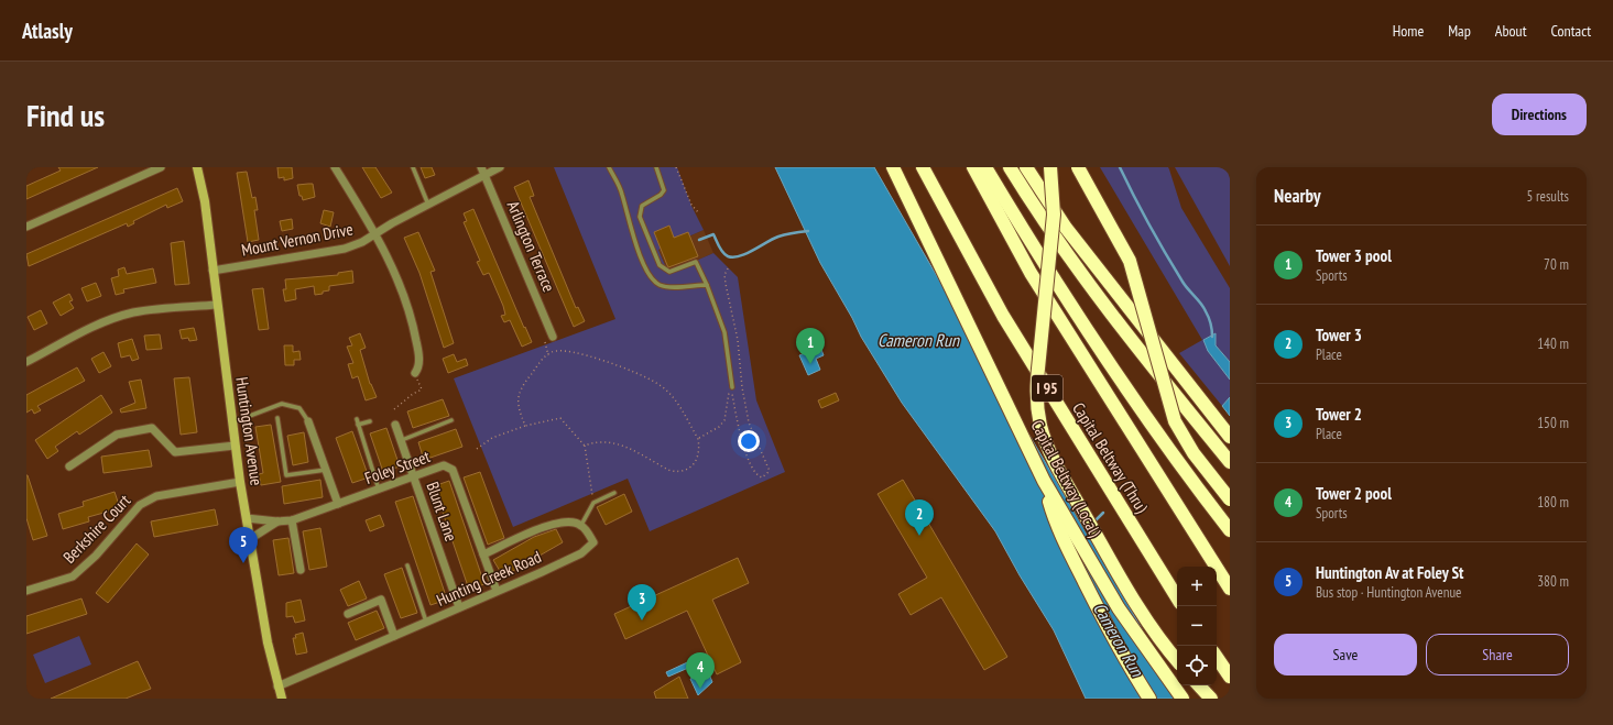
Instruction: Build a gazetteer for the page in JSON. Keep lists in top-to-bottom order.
{
  "streets": {
    "highway": ["I 95", "Capital Beltway (Thru)", "Capital Beltway (Local)"],
    "main road": ["Huntington Avenue"],
    "street": [
      "Mount Vernon Drive",
      "Arlington Terrace",
      "Foley Street",
      "Blunt Lane",
      "Berkshire Court",
      "Hunting Creek Road"
    ]
  },
  "crossings": [
    ["Mount Vernon Drive", "Arlington Terrace"],
    ["Mount Vernon Drive", "Huntington Avenue"],
    ["Huntington Avenue", "Foley Street"],
    ["Huntington Avenue", "Berkshire Court"],
    ["Huntington Avenue", "Hunting Creek Road"],
    ["Foley Street", "Blunt Lane"],
    ["Foley Street", "Hunting Creek Road"],
    ["Blunt Lane", "Hunting Creek Road"]
  ],
  "water": ["Cameron Run"],
  "page": {
    "header": "Atlasly",
    "nav": [
      "Home",
      "Map",
      "About",
      "Contact"
    ],
    "buttons": [
      "Directions",
      ["Save", "Share"]
    ],
    "title": "Find us",
    "heading": ["Nearby", "5 results"],
    "list": [
      {
        "mark": "1",
        "name": "Tower 3 pool",
        "note": "Sports",
        "value": "70 m"
      },
      {
        "mark": "2",
        "name": "Tower 3",
        "note": "Place",
        "value": "140 m"
      },
      {
        "mark": "3",
        "name": "Tower 2",
        "note": "Place",
        "value": "150 m"
      },
      {
        "mark": "4",
        "name": "Tower 2 pool",
        "note": "Sports",
        "value": "180 m"
      },
      {
        "mark": "5",
        "name": "Huntington Av at Foley St",
        "note": "Bus stop · Huntington Avenue",
        "value": "380 m"
      }
    ],
    "pins": [
      "1",
      "2",
      "5",
      "3",
      "4"
    ],
    "map_buttons": ["+", "−"]
  }
}
